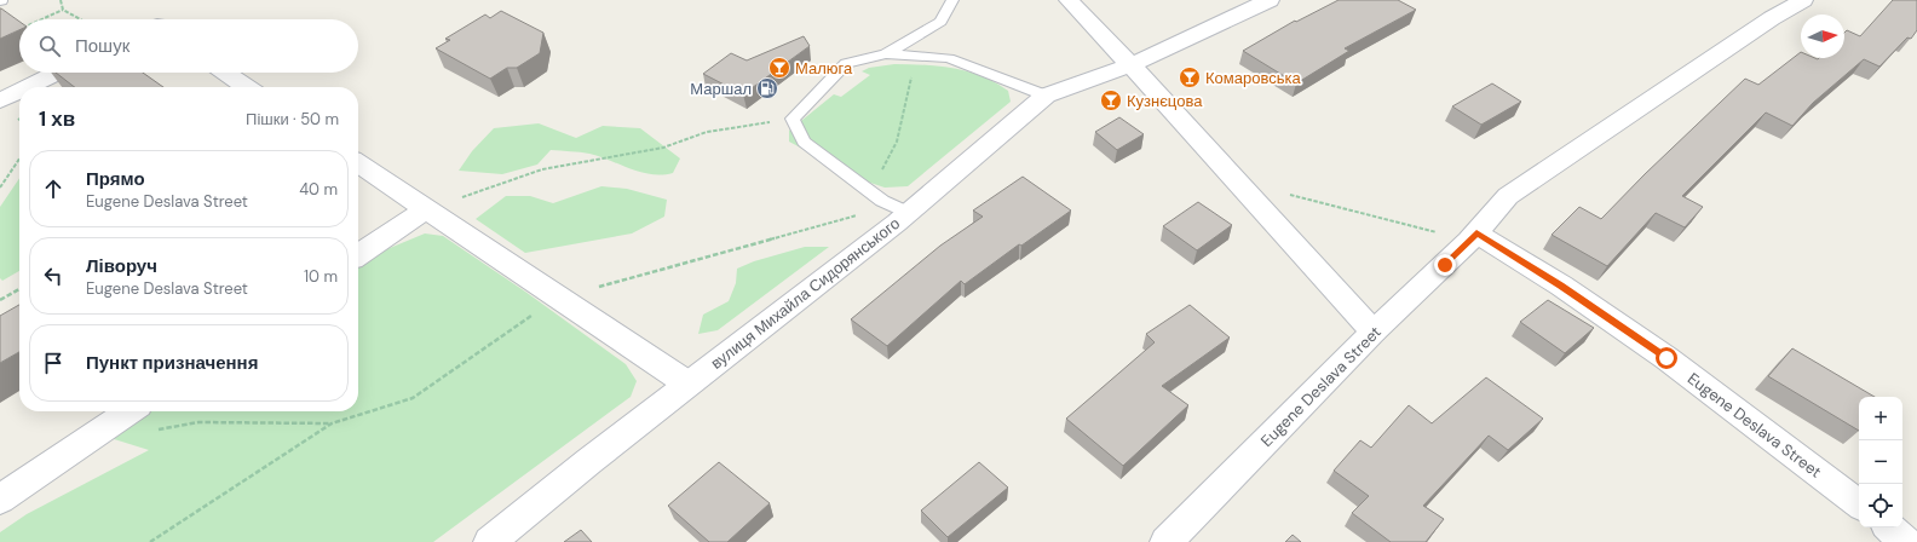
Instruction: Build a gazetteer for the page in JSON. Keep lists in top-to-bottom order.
{
  "streets": {
    "street": ["вулиця Михайла Сидорянського", "Eugene Deslava Street"]
  },
  "places": {
    "bar": ["Малюга", "Комаровська", "Кузнєцова"],
    "fuel station": ["Маршал"]
  },
  "north": "right",
  "page": {
    "search": "Пошук",
    "heading": ["1 хв", "Пішки · 50 m"],
    "list": [
      ["Прямо", "Eugene Deslava Street", "40 m"],
      ["Ліворуч", "Eugene Deslava Street", "10 m"],
      "Пункт призначення"
    ],
    "map_buttons": ["+", "−"]
  }
}
